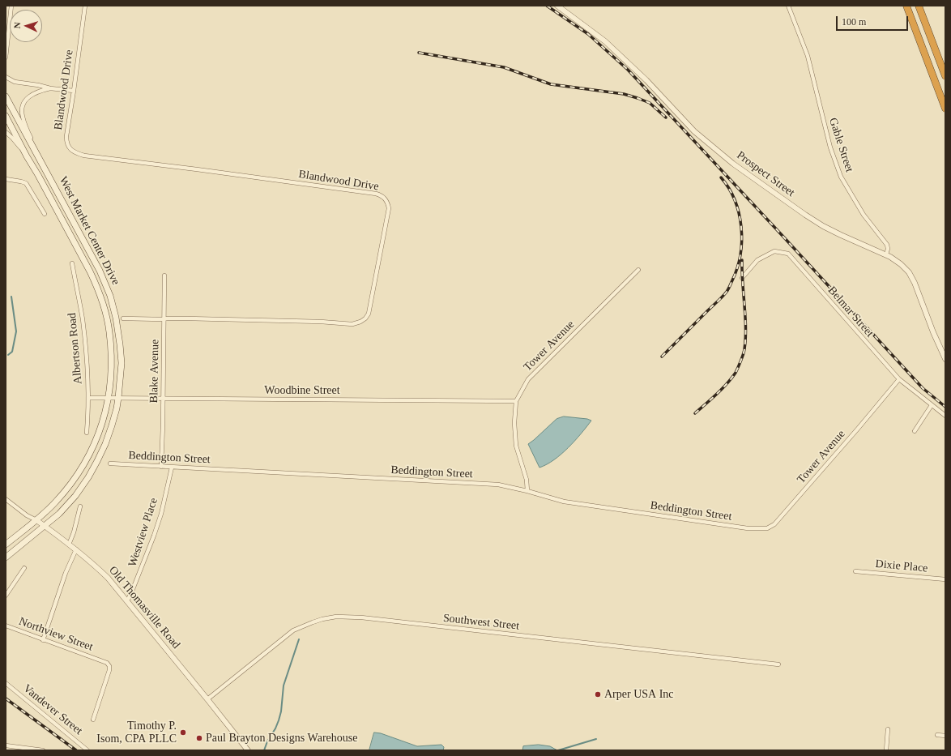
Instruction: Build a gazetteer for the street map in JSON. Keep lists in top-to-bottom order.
{
  "streets": {
    "main road": ["West Market Center Drive"],
    "street": [
      "Blandwood Drive",
      "Gable Street",
      "Prospect Street",
      "Belmar Street",
      "Tower Avenue",
      "Albertson Road",
      "Blake Avenue",
      "Woodbine Street",
      "Beddington Street",
      "Westview Place",
      "Dixie Place",
      "Old Thomasville Road",
      "Southwest Street",
      "Northview Street",
      "Vandever Street"
    ]
  },
  "crossings": [
    ["Blandwood Drive", "Blake Avenue"],
    ["Gable Street", "Prospect Street"],
    ["West Market Center Drive", "Woodbine Street"],
    ["West Market Center Drive", "Old Thomasville Road"],
    ["Belmar Street", "Tower Avenue"],
    ["Tower Avenue", "Woodbine Street"],
    ["Tower Avenue", "Beddington Street"],
    ["Albertson Road", "Woodbine Street"],
    ["Blake Avenue", "Woodbine Street"],
    ["Blake Avenue", "Beddington Street"],
    ["Beddington Street", "Westview Place"],
    ["Westview Place", "Old Thomasville Road"],
    ["Old Thomasville Road", "Southwest Street"]
  ],
  "places": ["Arper USA Inc", "Timothy P. Isom, CPA PLLC", "Paul Brayton Designs Warehouse"],
  "scale_bar": "100 m",
  "north": "left"
}
